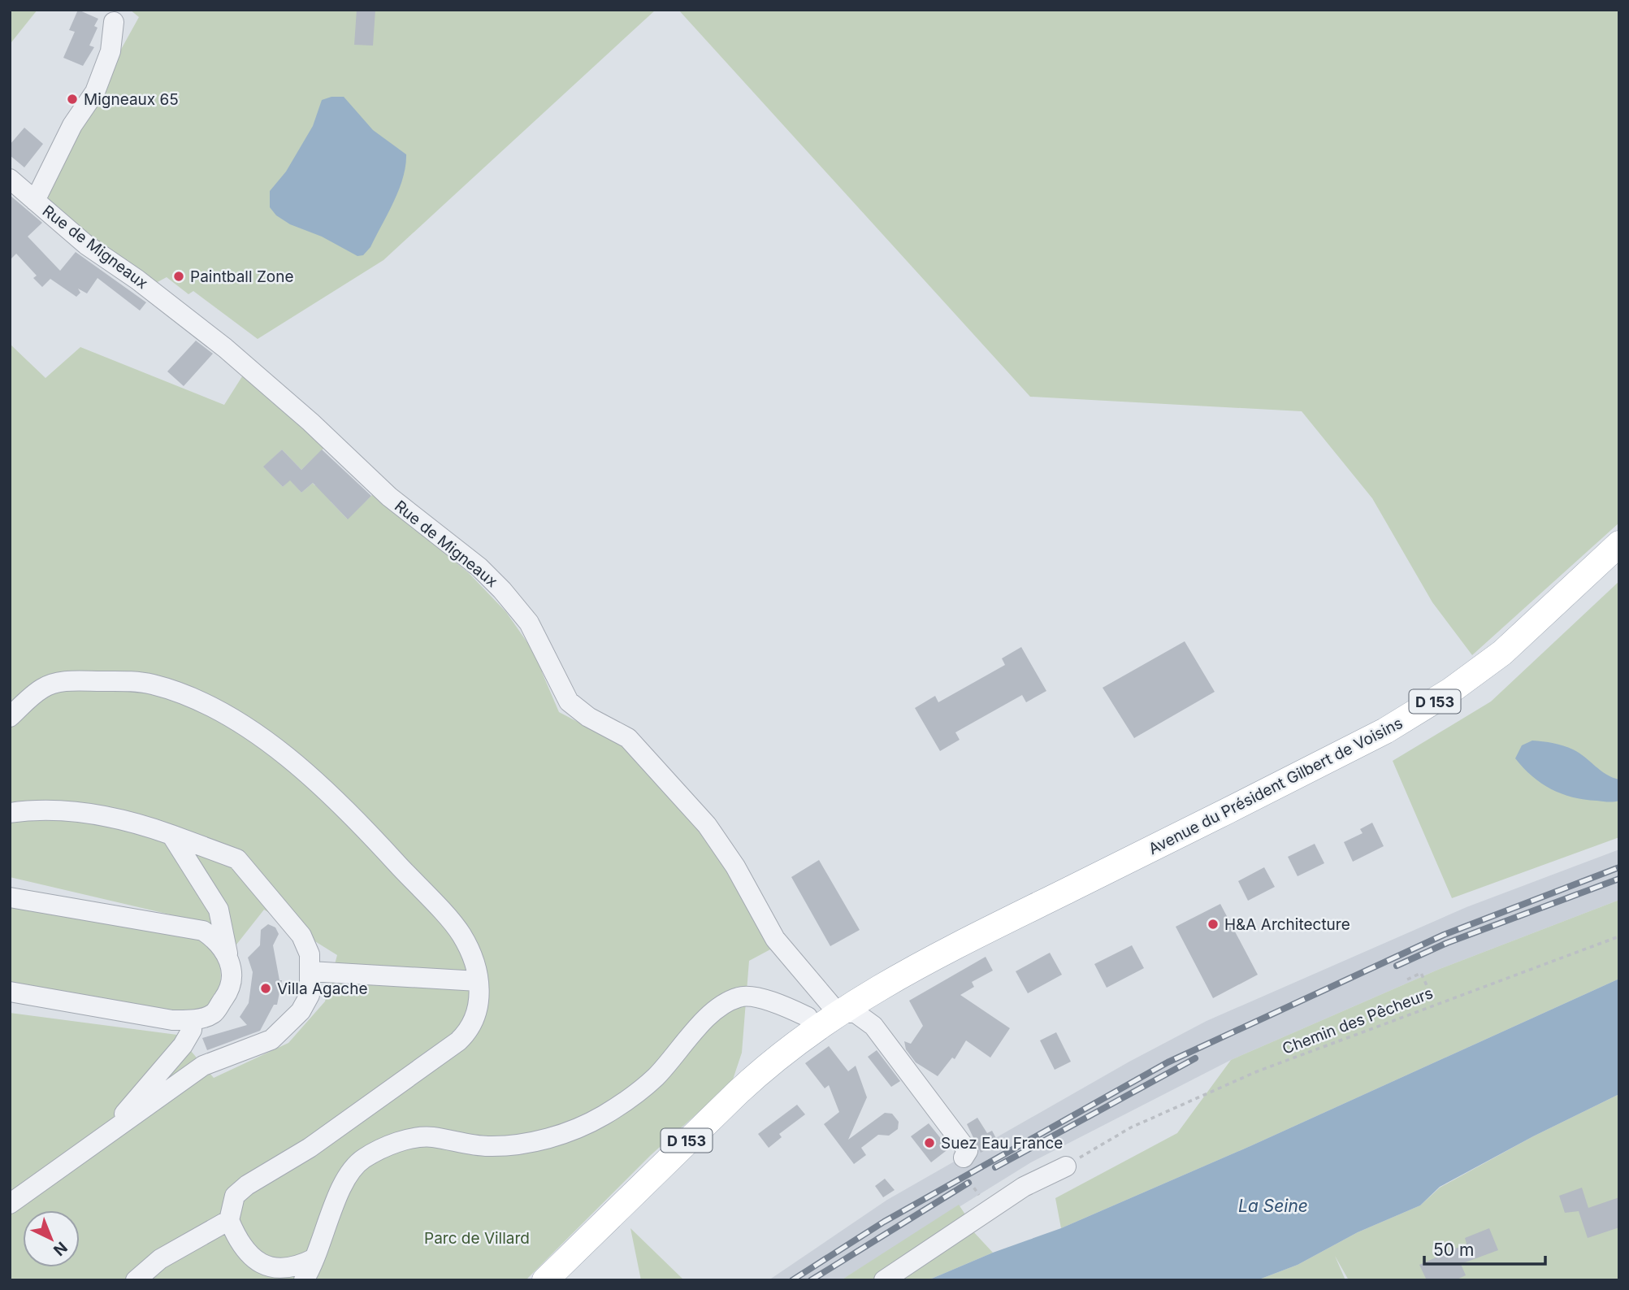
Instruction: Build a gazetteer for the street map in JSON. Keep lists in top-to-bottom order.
{
  "streets": {
    "main road": ["D 153", "Avenue du Président Gilbert de Voisins"],
    "street": ["Rue de Migneaux"],
    "path": ["Chemin des Pêcheurs"]
  },
  "crossings": [
    ["Rue de Migneaux", "D 153"],
    ["Rue de Migneaux", "Avenue du Président Gilbert de Voisins"],
    ["D 153", "Avenue du Président Gilbert de Voisins"]
  ],
  "water": ["La Seine"],
  "parks": ["Parc de Villard"],
  "places": [
    "Migneaux 65",
    "Paintball Zone",
    "H&A Architecture",
    "Villa Agache",
    "Suez Eau France"
  ],
  "scale_bar": "50 m",
  "north": "bottom right"
}
